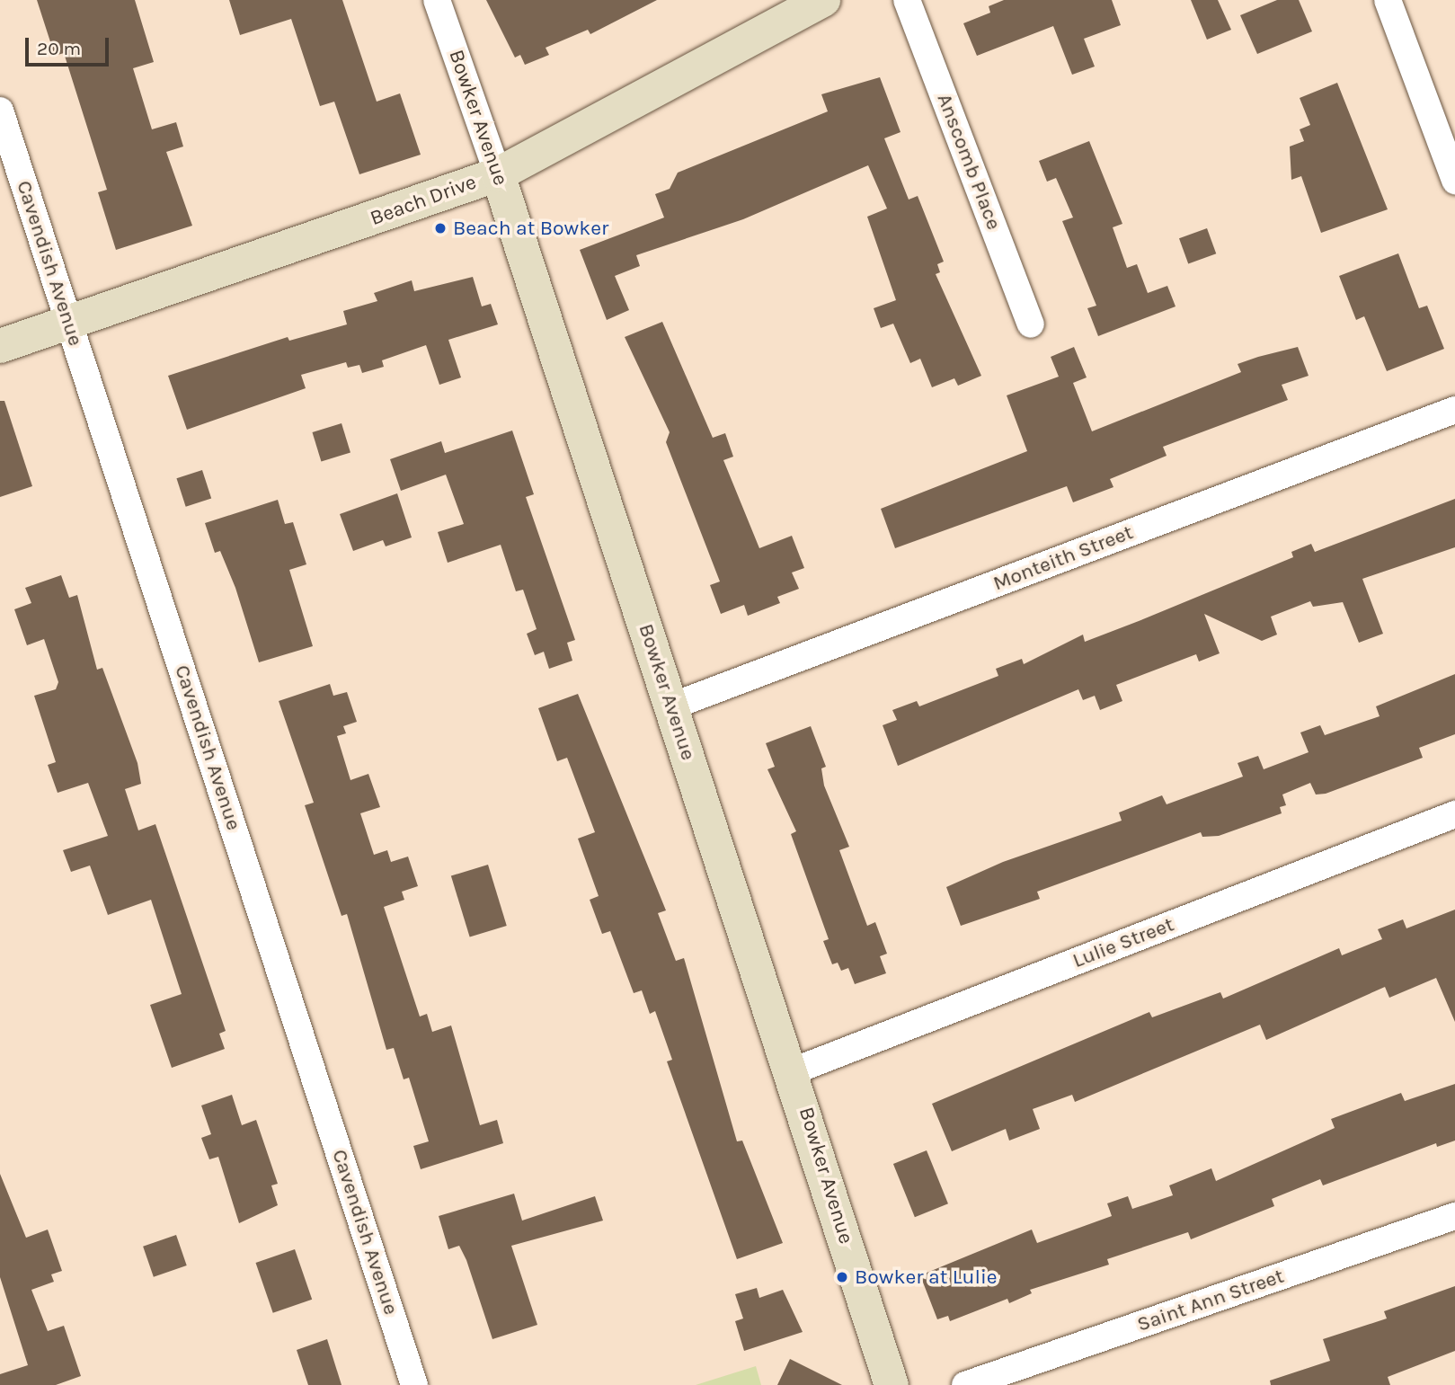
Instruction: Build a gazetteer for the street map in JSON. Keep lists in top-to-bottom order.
{
  "streets": {
    "street": [
      "Bowker Avenue",
      "Anscomb Place",
      "Beach Drive",
      "Cavendish Avenue",
      "Monteith Street",
      "Lulie Street",
      "Saint Ann Street"
    ]
  },
  "crossings": [
    ["Bowker Avenue", "Beach Drive"],
    ["Bowker Avenue", "Monteith Street"],
    ["Bowker Avenue", "Lulie Street"],
    ["Beach Drive", "Cavendish Avenue"]
  ],
  "places": ["Beach at Bowker", "Bowker at Lulie"],
  "scale_bar": "20 m"
}
